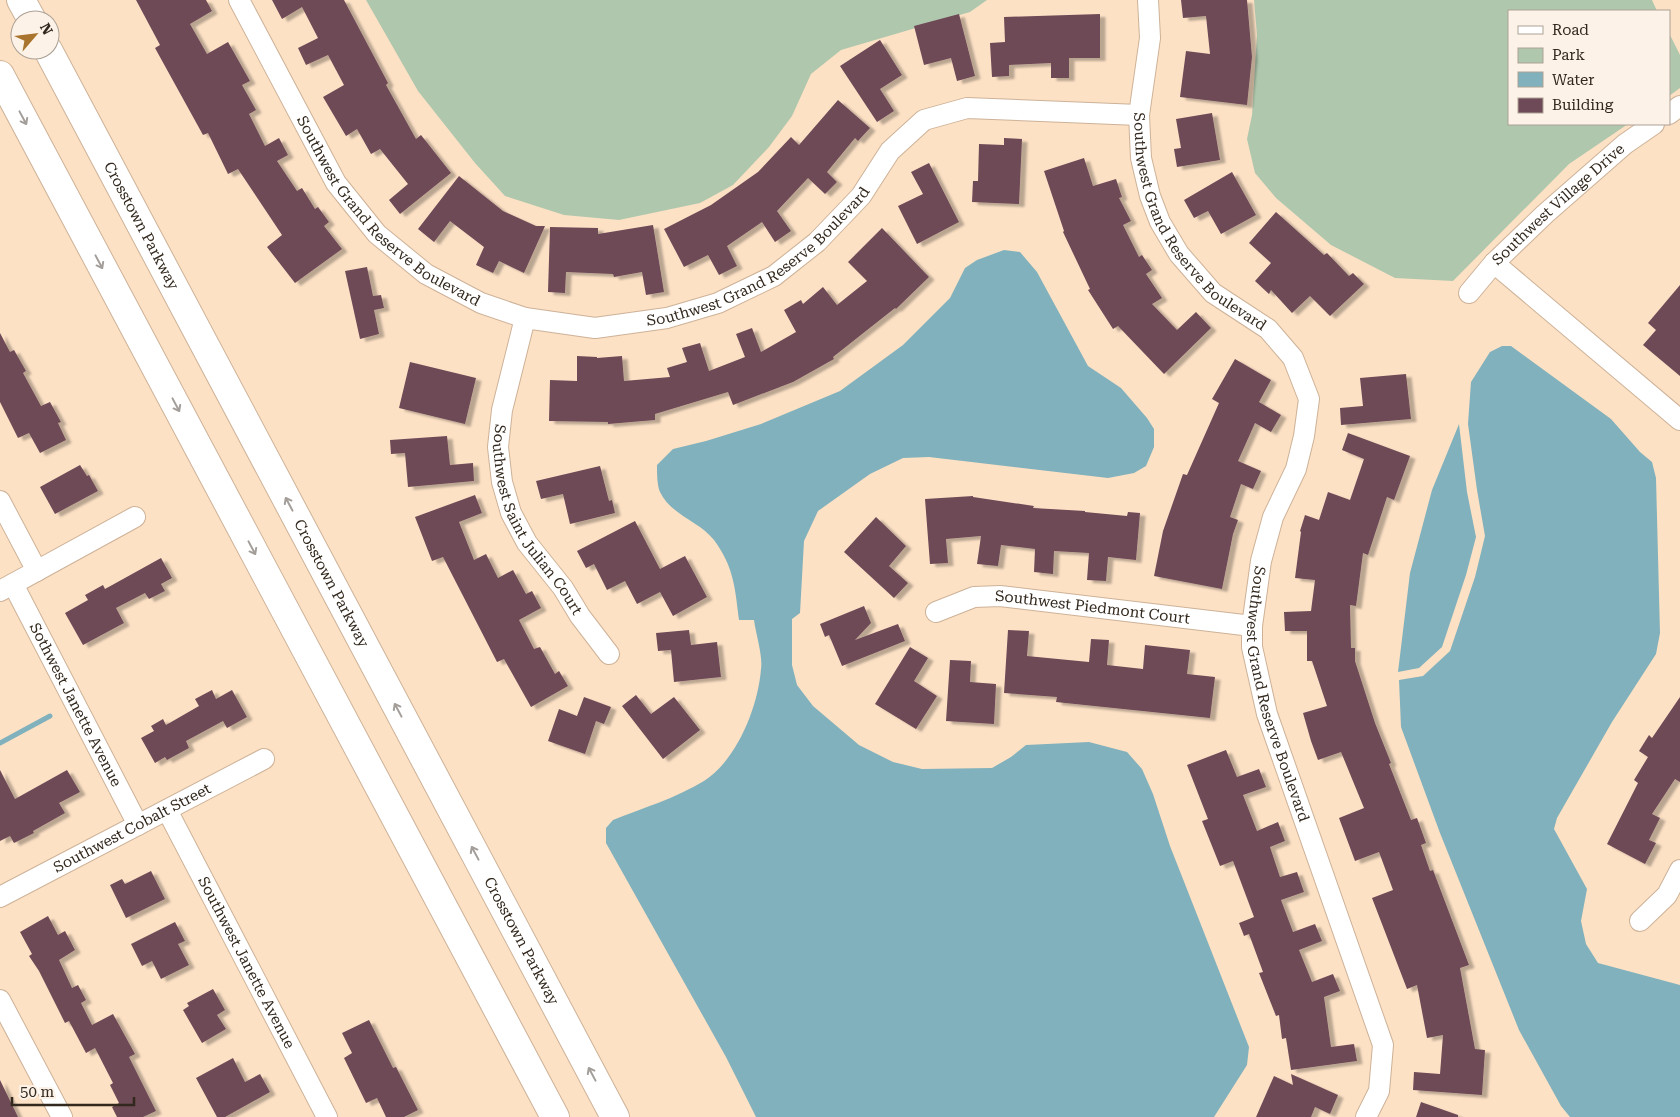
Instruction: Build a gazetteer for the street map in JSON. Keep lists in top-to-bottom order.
{
  "streets": {
    "main road": ["Crosstown Parkway"],
    "street": [
      "Southwest Village Drive",
      "Southwest Grand Reserve Boulevard",
      "Southwest Saint Julian Court",
      "Southwest Piedmont Court",
      "Sothwest Janette Avenue",
      "Southwest Cobalt Street",
      "Southwest Janette Avenue"
    ]
  },
  "crossings": [
    ["Southwest Grand Reserve Boulevard", "Southwest Saint Julian Court"],
    ["Southwest Grand Reserve Boulevard", "Southwest Piedmont Court"],
    ["Sothwest Janette Avenue", "Southwest Cobalt Street"],
    ["Southwest Cobalt Street", "Southwest Janette Avenue"]
  ],
  "legend": [
    "Road",
    "Park",
    "Water",
    "Building"
  ],
  "scale_bar": "50 m",
  "north": "top right"
}
